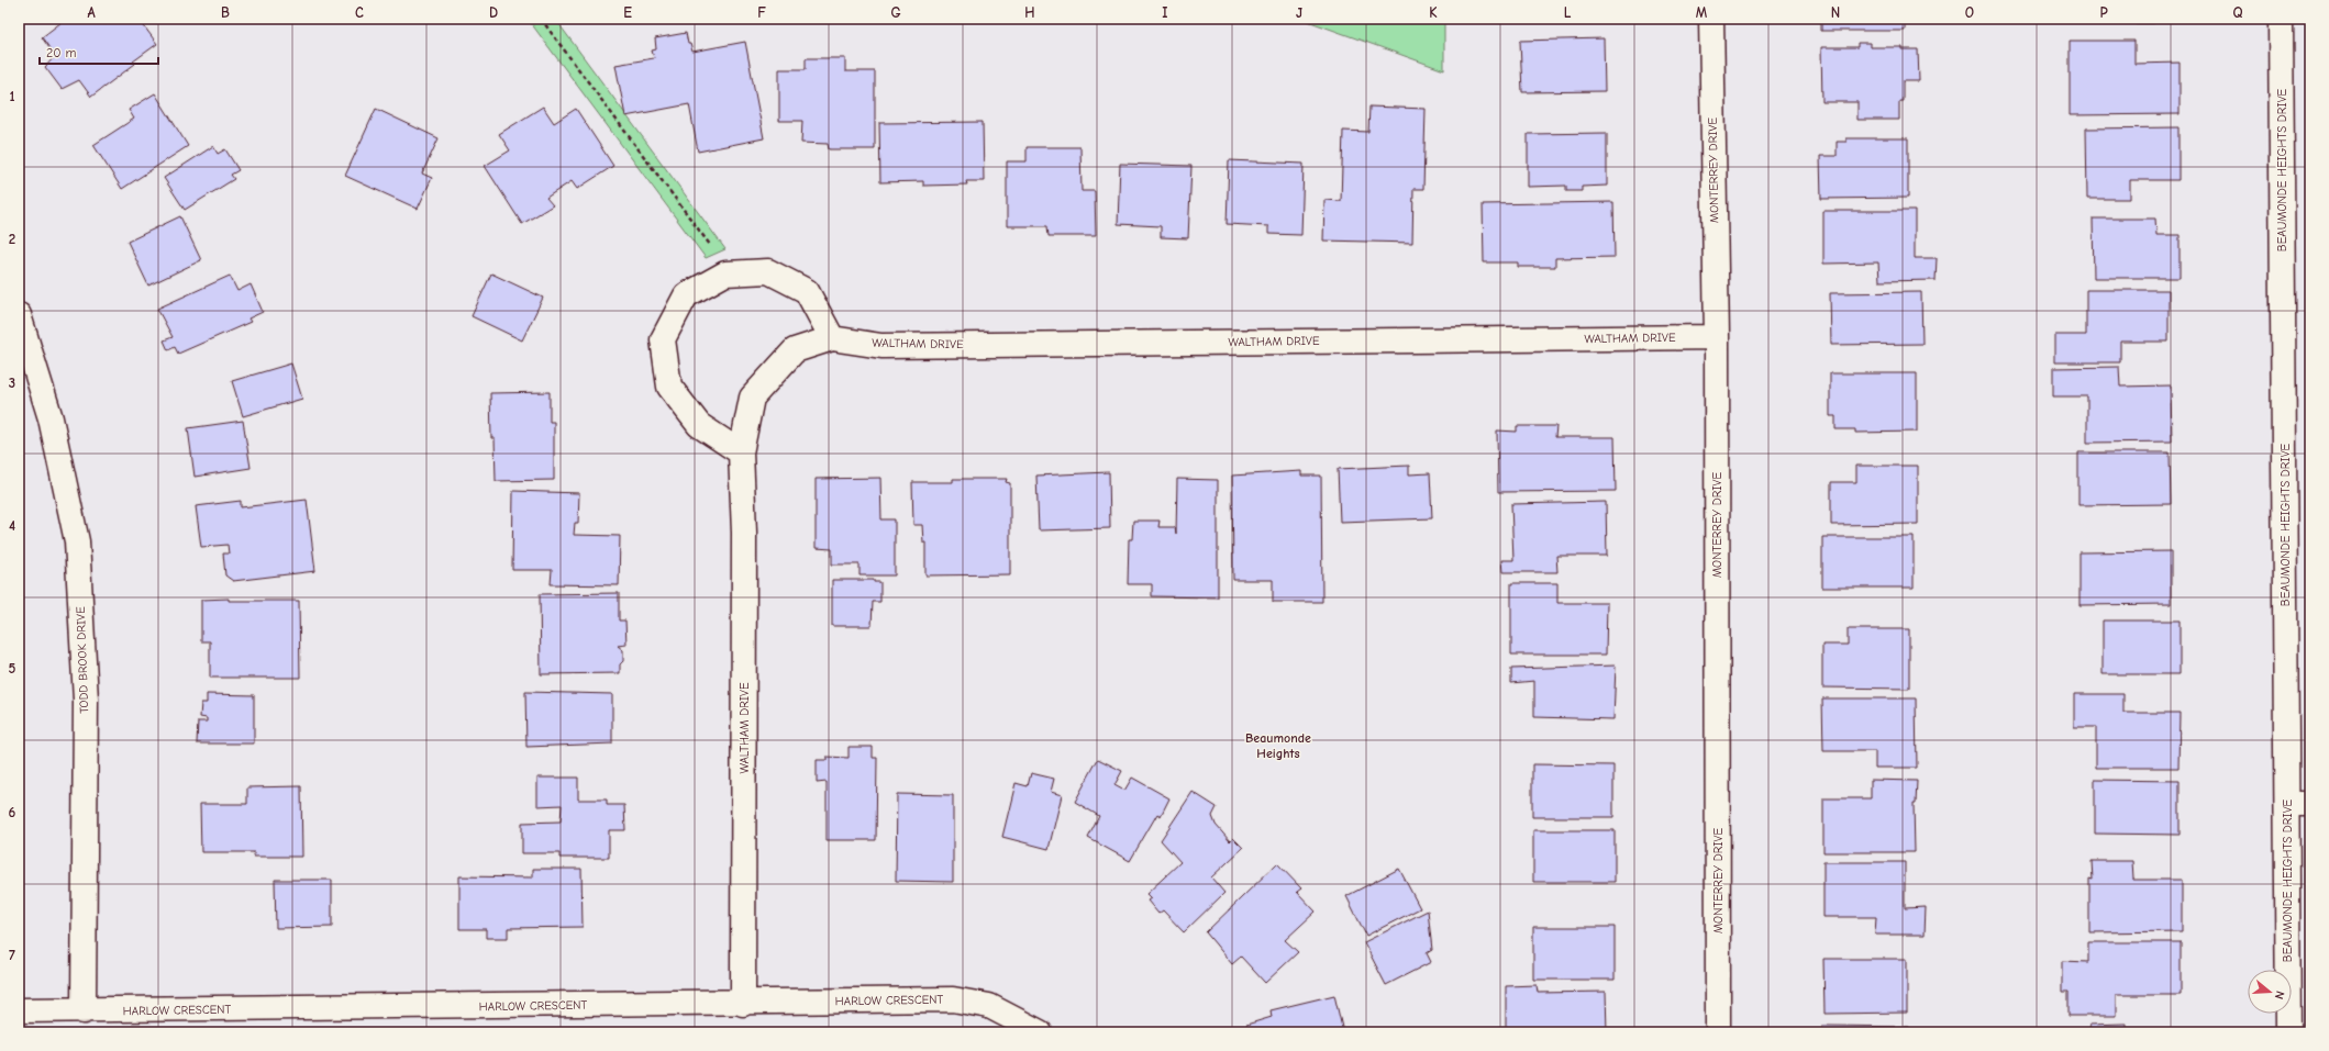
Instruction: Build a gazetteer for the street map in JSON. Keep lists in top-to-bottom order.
{
  "streets": {
    "street": [
      "MONTERREY DRIVE",
      "BEAUMONDE HEIGHTS DRIVE",
      "WALTHAM DRIVE",
      "TODD BROOK DRIVE",
      "HARLOW CRESCENT"
    ]
  },
  "crossings": [
    ["MONTERREY DRIVE", "WALTHAM DRIVE"],
    ["WALTHAM DRIVE", "HARLOW CRESCENT"],
    ["TODD BROOK DRIVE", "HARLOW CRESCENT"]
  ],
  "districts": ["Beaumonde Heights"],
  "scale_bar": "20 m",
  "north": "right",
  "grid": {
    "columns": [
      "A",
      "B",
      "C",
      "D",
      "E",
      "F",
      "G",
      "H",
      "I",
      "J",
      "K",
      "L",
      "M",
      "N",
      "O",
      "P",
      "Q"
    ],
    "rows": [
      "1",
      "2",
      "3",
      "4",
      "5",
      "6",
      "7"
    ]
  }
}
